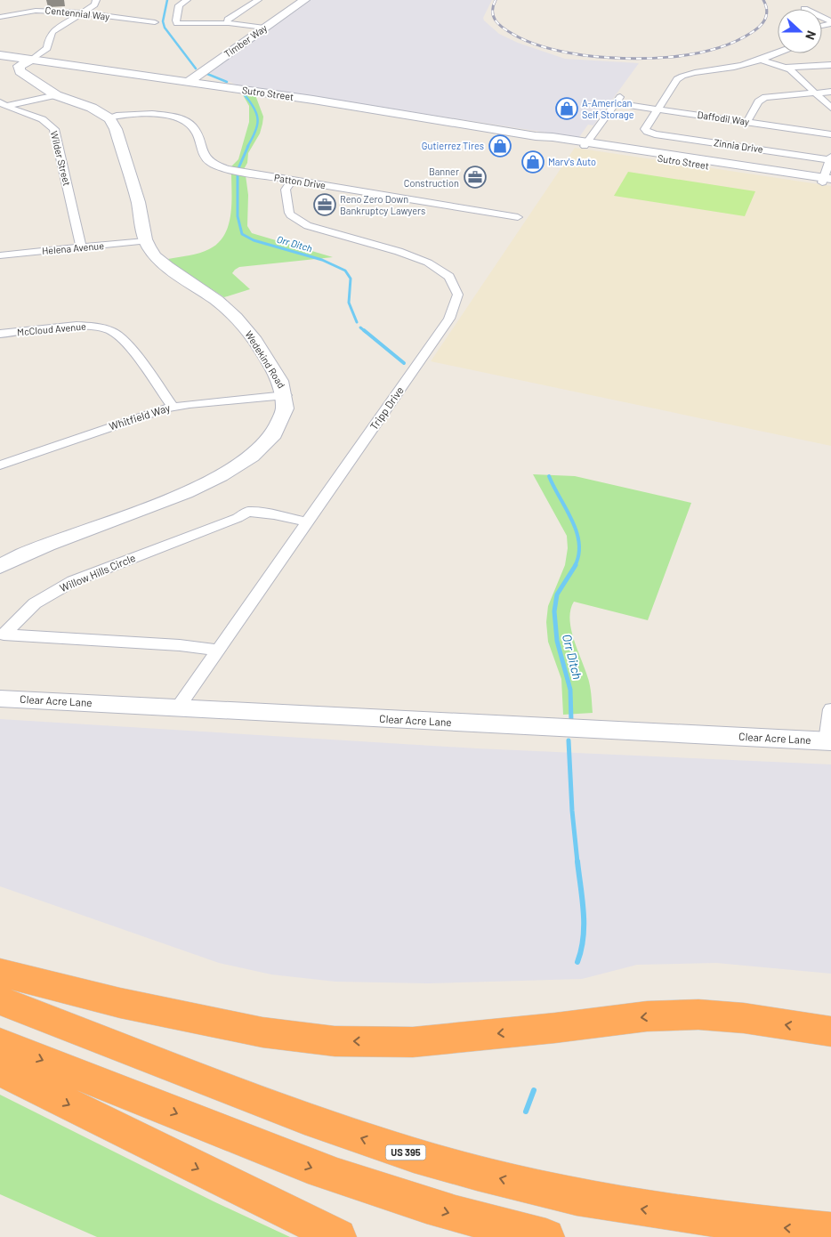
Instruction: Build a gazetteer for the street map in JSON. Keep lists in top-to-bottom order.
{
  "streets": {
    "highway": ["US 395"],
    "street": [
      "Centennial Way",
      "Timber Way",
      "Sutro Street",
      "Daffodil Way",
      "Zinnia Drive",
      "Wilder Street",
      "Patton Drive",
      "Helena Avenue",
      "McCloud Avenue",
      "Wedekind Road",
      "Tripp Drive",
      "Whitfield Way",
      "Willow Hills Circle",
      "Clear Acre Lane"
    ]
  },
  "crossings": [
    ["Timber Way", "Sutro Street"],
    ["Daffodil Way", "Zinnia Drive"],
    ["Wilder Street", "Helena Avenue"],
    ["Patton Drive", "Wedekind Road"],
    ["Patton Drive", "Tripp Drive"],
    ["Helena Avenue", "Wedekind Road"],
    ["McCloud Avenue", "Whitfield Way"],
    ["Wedekind Road", "Whitfield Way"],
    ["Tripp Drive", "Willow Hills Circle"],
    ["Tripp Drive", "Clear Acre Lane"]
  ],
  "water": ["Orr Ditch"],
  "places": {
    "shop": ["A-American Self Storage", "Gutierrez Tires", "Marv's Auto"],
    "office": ["Banner Construction", "Reno Zero Down Bankruptcy Lawyers"]
  },
  "north": "right"
}
